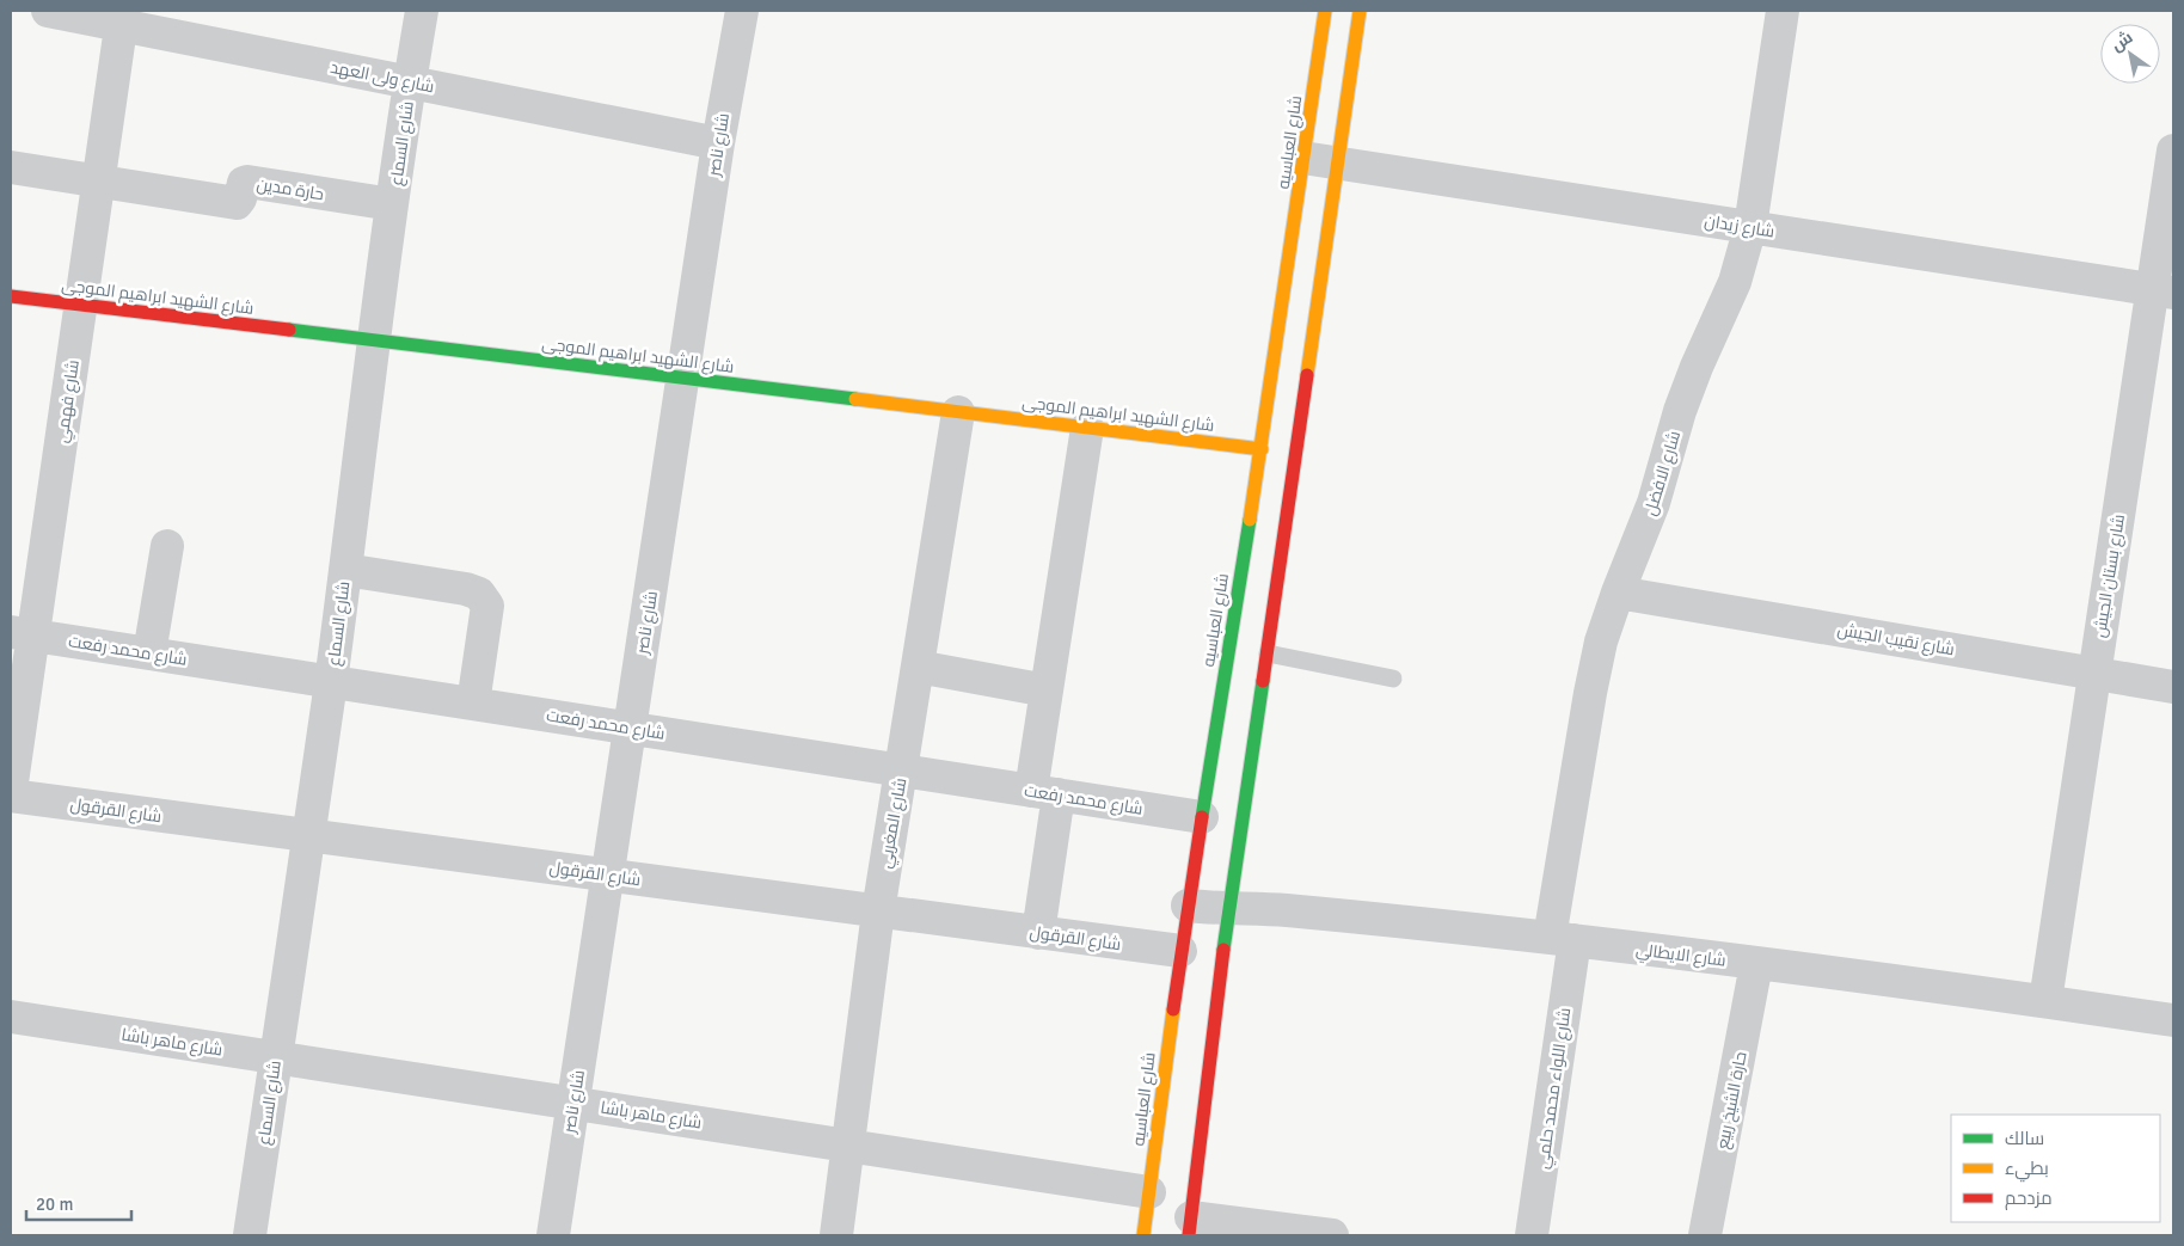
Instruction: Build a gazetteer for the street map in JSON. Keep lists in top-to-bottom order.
{
  "streets": {
    "main road": ["شارع العباسيه", "شارع الشهيد ابراهيم الموجى"],
    "street": [
      "شارع ولى العهد",
      "شارع السماع",
      "شارع ناصر",
      "حارة مدين",
      "شارع زيدان",
      "شارع فهمي",
      "شارع الافضل",
      "شارع بستان الجيش",
      "شارع نقيب الجيش",
      "شارع محمد رفعت",
      "شارع القرقول",
      "شارع المغربي",
      "شارع الايطالي",
      "شارع ماهر باشا",
      "شارع اللواء محمد حلمي",
      "حارة الشيخ ربيع"
    ]
  },
  "crossings": [
    ["شارع ولى العهد", "شارع السماع"],
    ["شارع ولى العهد", "شارع ناصر"],
    ["شارع ولى العهد", "شارع فهمي"],
    ["شارع العباسيه", "شارع زيدان"],
    ["شارع العباسيه", "شارع الشهيد ابراهيم الموجى"],
    ["شارع العباسيه", "شارع محمد رفعت"],
    ["شارع العباسيه", "شارع القرقول"],
    ["شارع العباسيه", "شارع الايطالي"],
    ["شارع العباسيه", "شارع ماهر باشا"],
    ["شارع السماع", "حارة مدين"],
    ["شارع السماع", "شارع الشهيد ابراهيم الموجى"],
    ["شارع السماع", "شارع محمد رفعت"],
    ["شارع السماع", "شارع القرقول"],
    ["شارع السماع", "شارع ماهر باشا"],
    ["شارع ناصر", "شارع الشهيد ابراهيم الموجى"],
    ["شارع ناصر", "شارع محمد رفعت"],
    ["شارع ناصر", "شارع القرقول"],
    ["شارع ناصر", "شارع ماهر باشا"],
    ["حارة مدين", "شارع فهمي"],
    ["شارع زيدان", "شارع الافضل"],
    ["شارع زيدان", "شارع بستان الجيش"],
    ["شارع الشهيد ابراهيم الموجى", "شارع فهمي"],
    ["شارع الشهيد ابراهيم الموجى", "شارع المغربي"],
    ["شارع فهمي", "شارع محمد رفعت"],
    ["شارع فهمي", "شارع القرقول"],
    ["شارع الافضل", "شارع نقيب الجيش"],
    ["شارع الافضل", "شارع الايطالي"],
    ["شارع الافضل", "شارع اللواء محمد حلمي"],
    ["شارع بستان الجيش", "شارع نقيب الجيش"],
    ["شارع بستان الجيش", "شارع الايطالي"],
    ["شارع محمد رفعت", "شارع المغربي"],
    ["شارع القرقول", "شارع المغربي"],
    ["شارع المغربي", "شارع ماهر باشا"],
    ["شارع الايطالي", "شارع اللواء محمد حلمي"],
    ["شارع الايطالي", "حارة الشيخ ربيع"]
  ],
  "legend": ["سالك", "بطيء", "مزدحم"],
  "scale_bar": "20 m",
  "north": "top left"
}
